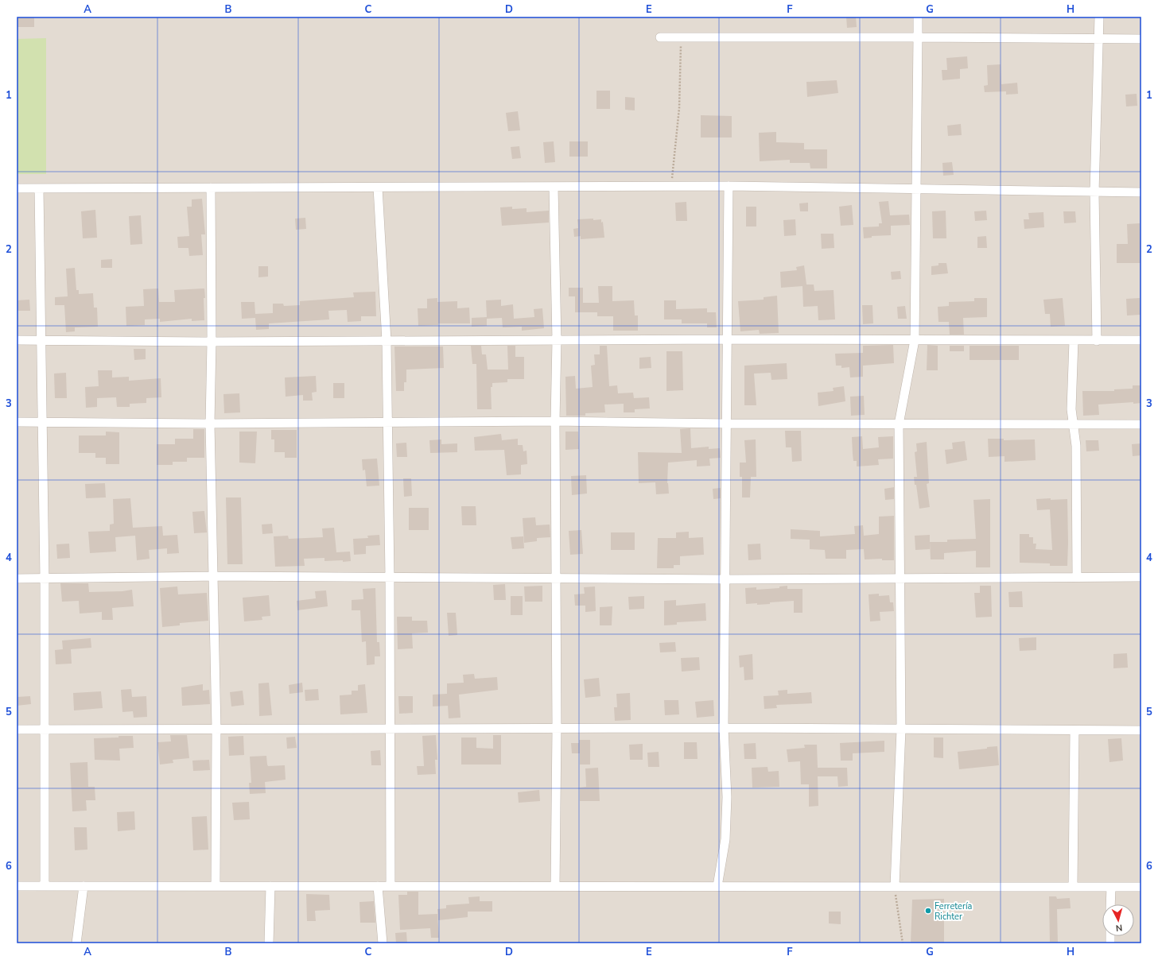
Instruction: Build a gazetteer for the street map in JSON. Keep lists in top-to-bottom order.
{
  "places": ["Ferretería Richter"],
  "north": "bottom",
  "grid": {
    "columns": [
      "A",
      "B",
      "C",
      "D",
      "E",
      "F",
      "G",
      "H"
    ],
    "rows": [
      "1",
      "2",
      "3",
      "4",
      "5",
      "6"
    ]
  }
}
